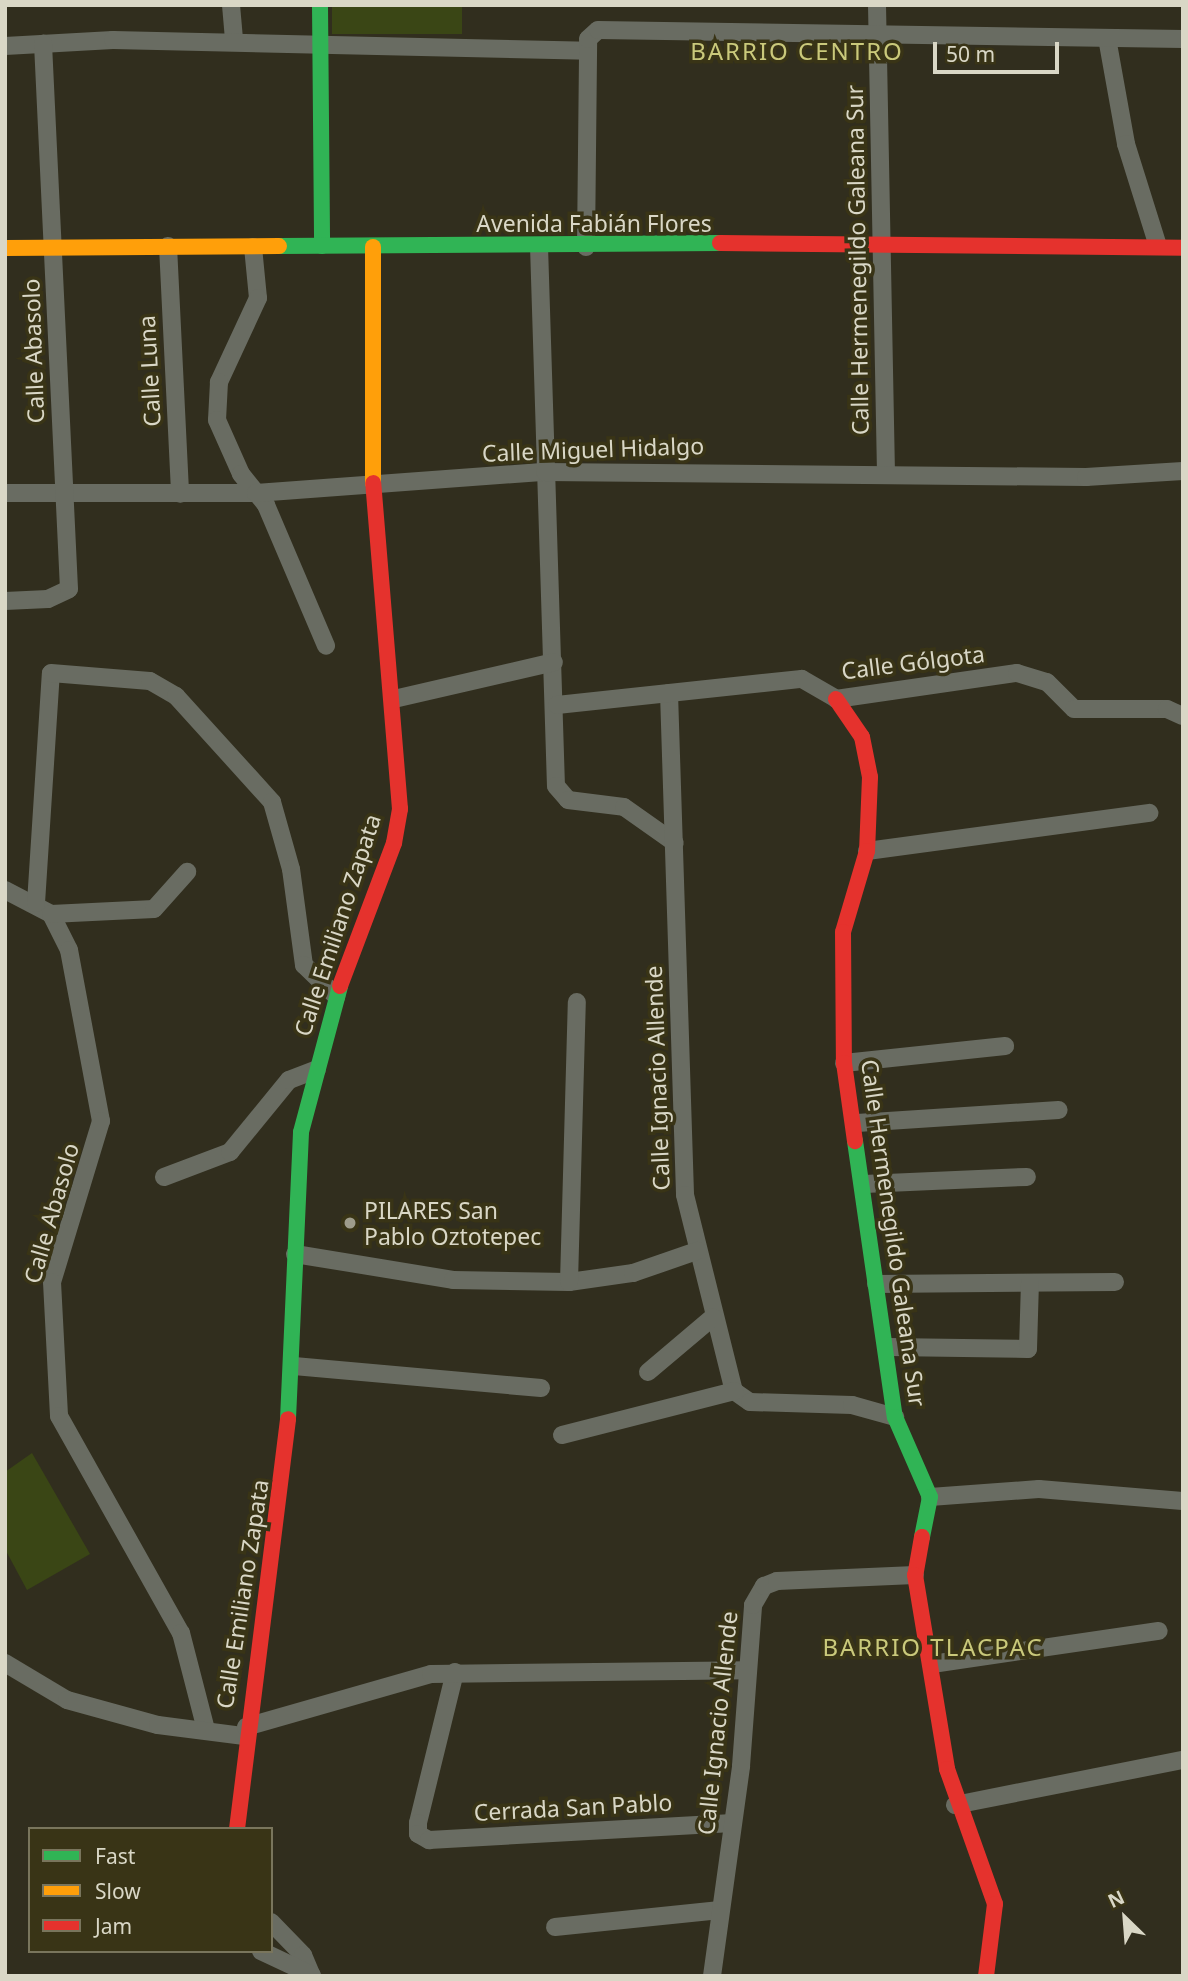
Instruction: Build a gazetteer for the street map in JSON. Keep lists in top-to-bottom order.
{
  "streets": {
    "street": [
      "Avenida Fabián Flores",
      "Calle Hermenegildo Galeana Sur",
      "Calle Abasolo",
      "Calle Luna",
      "Calle Miguel Hidalgo",
      "Calle Gólgota",
      "Calle Emiliano Zapata",
      "Calle Ignacio Allende",
      "Cerrada San Pablo"
    ]
  },
  "crossings": [
    ["Avenida Fabián Flores", "Calle Hermenegildo Galeana Sur"],
    ["Avenida Fabián Flores", "Calle Abasolo"],
    ["Avenida Fabián Flores", "Calle Luna"],
    ["Avenida Fabián Flores", "Calle Emiliano Zapata"],
    ["Calle Hermenegildo Galeana Sur", "Calle Miguel Hidalgo"],
    ["Calle Hermenegildo Galeana Sur", "Calle Gólgota"],
    ["Calle Abasolo", "Calle Miguel Hidalgo"],
    ["Calle Luna", "Calle Miguel Hidalgo"],
    ["Calle Miguel Hidalgo", "Calle Emiliano Zapata"],
    ["Calle Gólgota", "Calle Ignacio Allende"],
    ["Calle Ignacio Allende", "Cerrada San Pablo"]
  ],
  "districts": ["BARRIO CENTRO", "BARRIO TLACPAC"],
  "places": ["PILARES San Pablo Oztotepec"],
  "legend": ["Fast", "Slow", "Jam"],
  "scale_bar": "50 m",
  "north": "top left"
}
